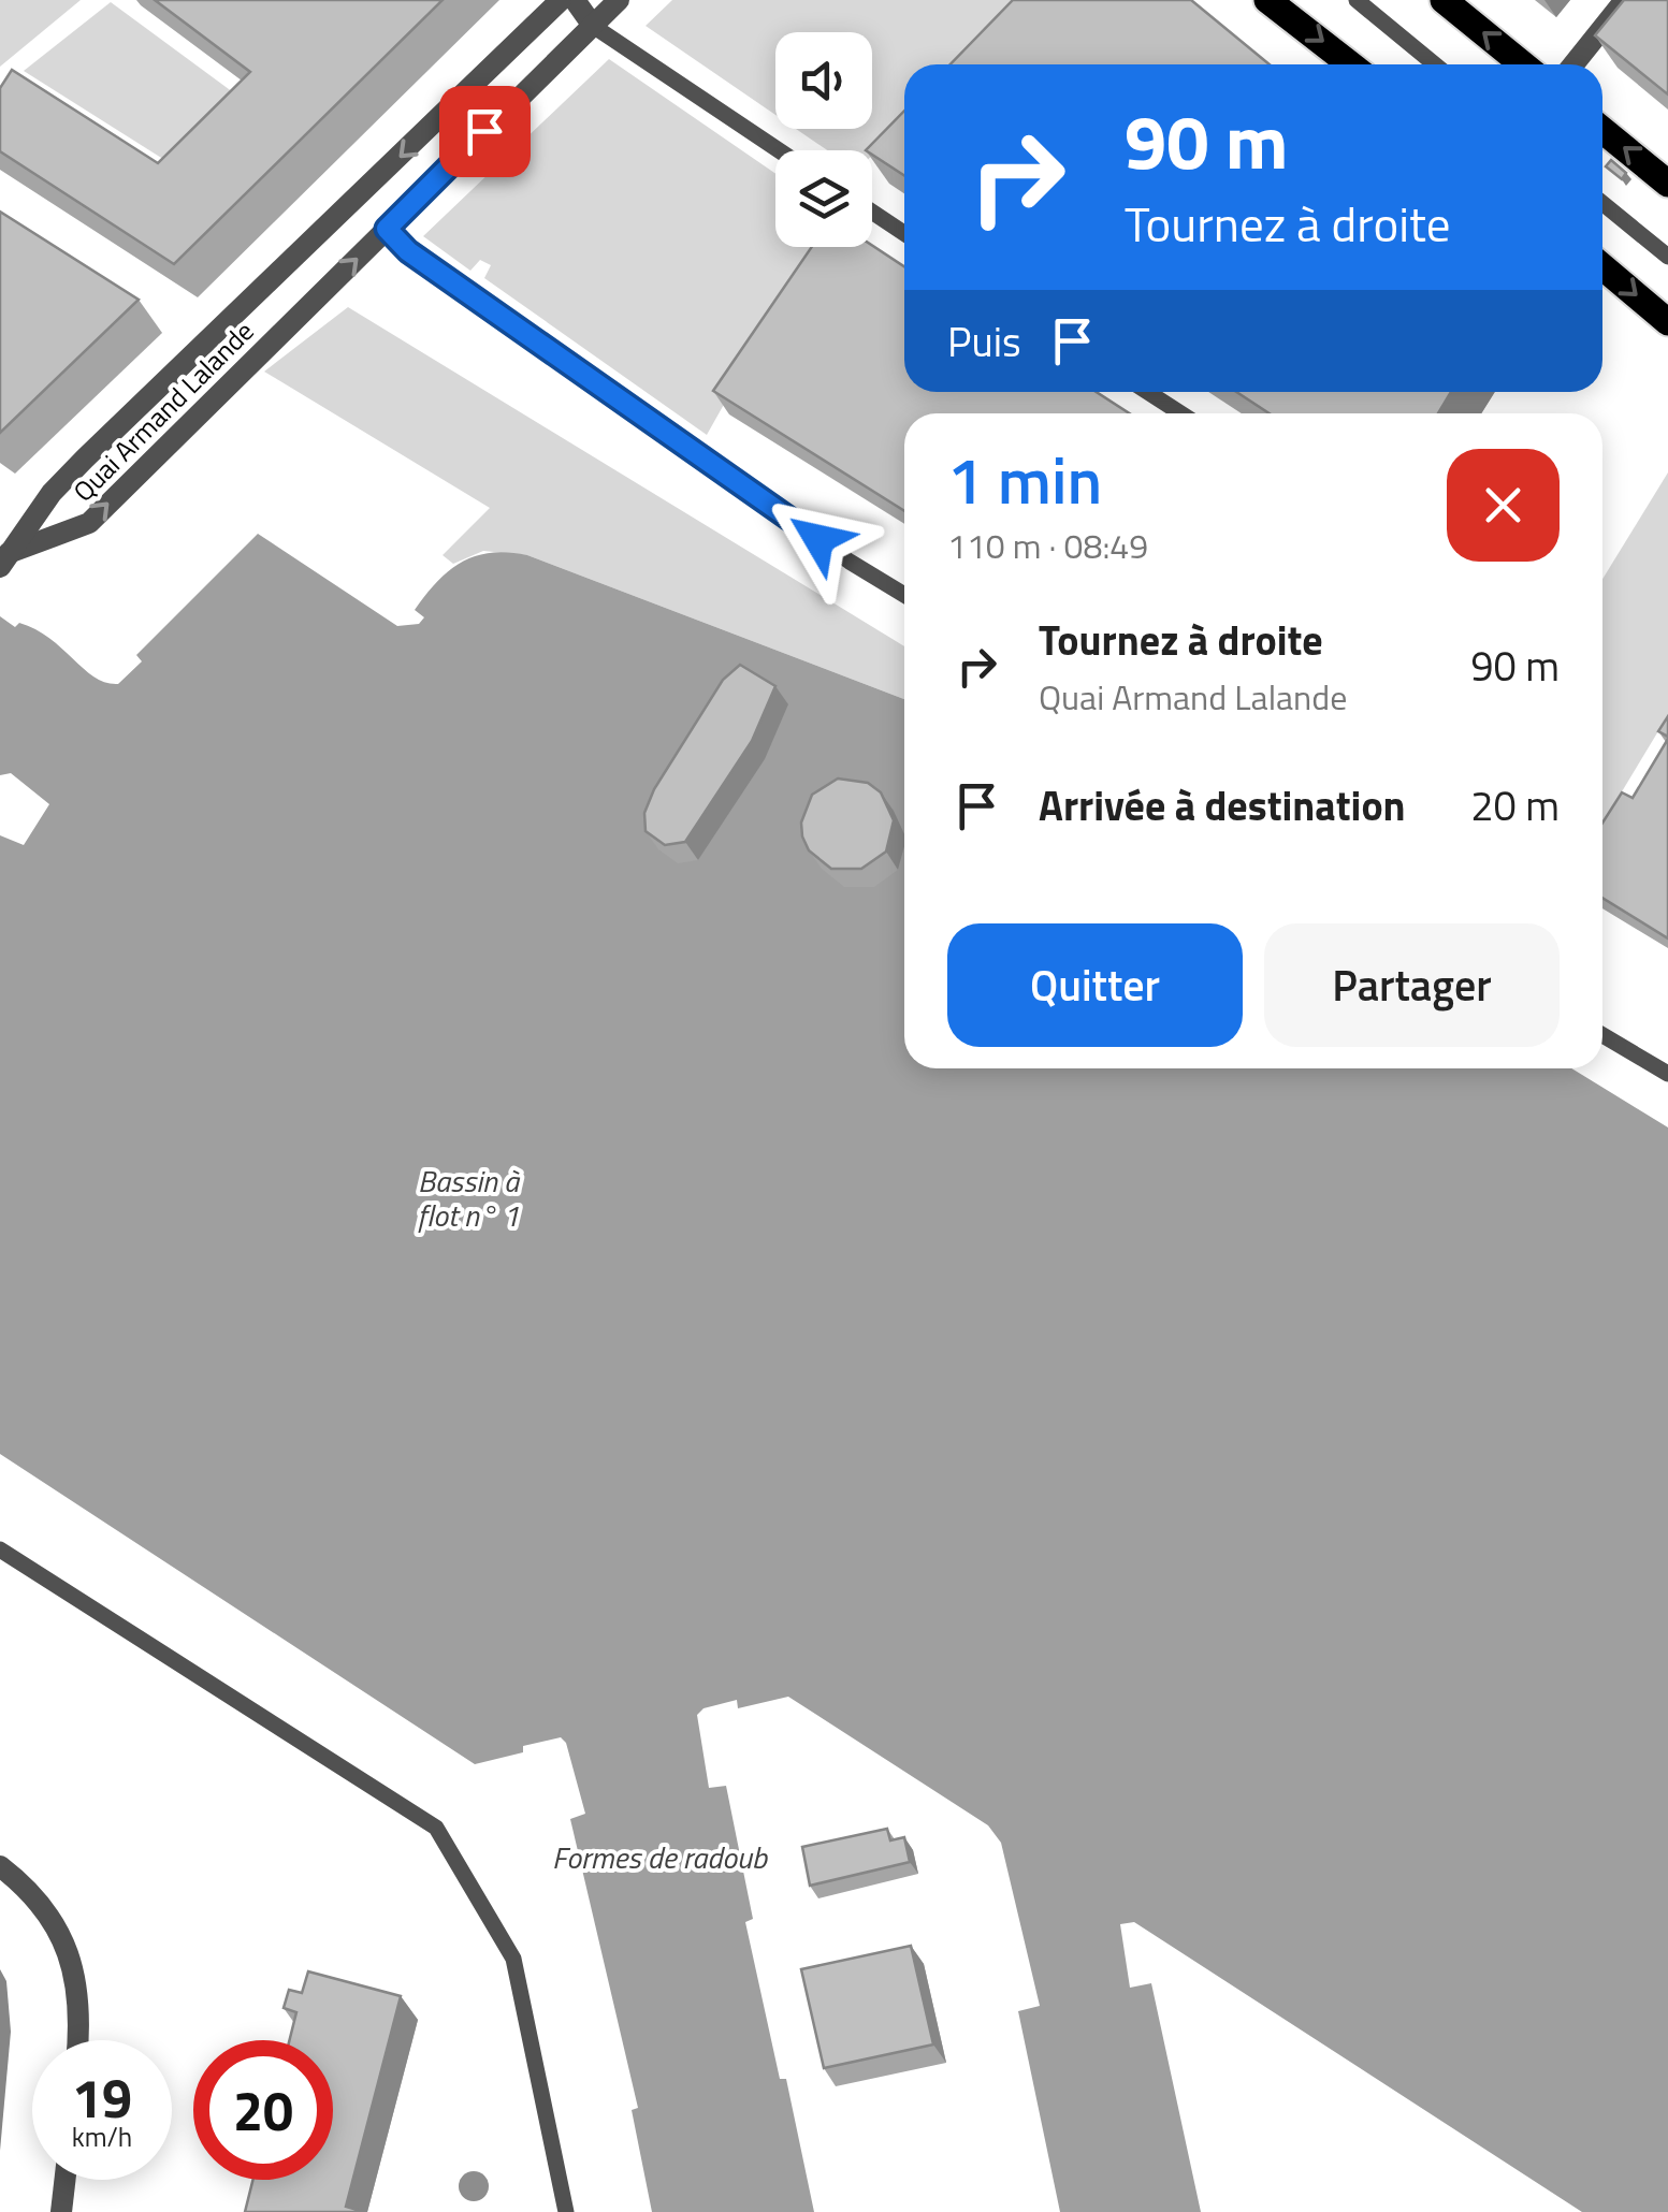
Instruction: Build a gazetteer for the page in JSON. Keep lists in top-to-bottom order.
{
  "streets": {
    "street": ["Quai Armand Lalande"]
  },
  "water": ["Bassin à flot n° 1", "Formes de radoub"],
  "page": {
    "turn": ["90 m", "Tournez à droite"],
    "then": "Puis",
    "heading": ["1 min", "110 m · 08:49"],
    "list": [
      {
        "name": "Tournez à droite",
        "note": "Quai Armand Lalande",
        "value": "90 m"
      },
      {
        "name": "Arrivée à destination",
        "value": "20 m"
      }
    ],
    "buttons": ["Quitter", "Partager"],
    "speed": "19 km/h",
    "limit": "20"
  }
}
